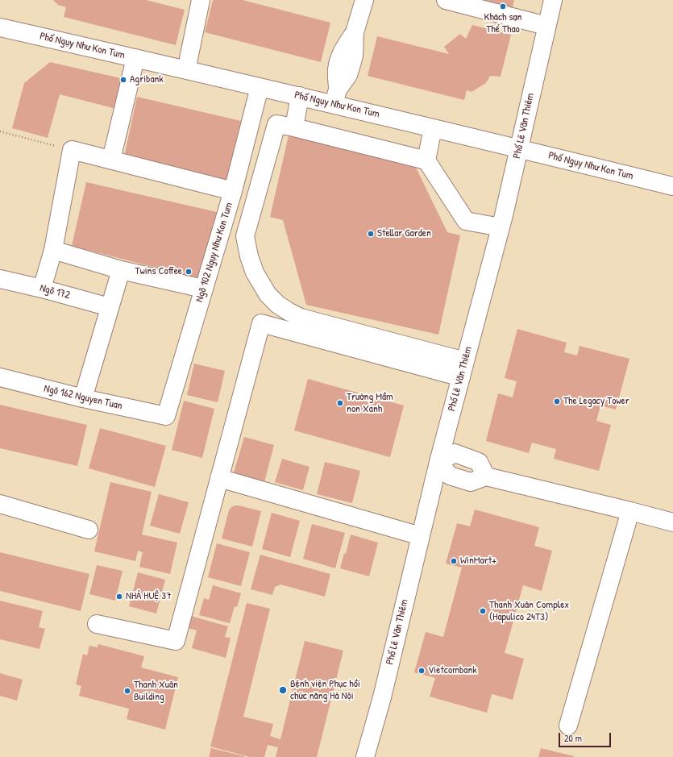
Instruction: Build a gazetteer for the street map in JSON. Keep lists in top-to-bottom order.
{
  "streets": {
    "street": [
      "Phố Ngụy Như Kon Tum",
      "Phố Lê Văn Thiêm",
      "Ngõ 102 Ngụy Như Kon Tum",
      "Ngõ 172",
      "Ngõ 162 Nguyen Tuan"
    ]
  },
  "crossings": [
    ["Phố Ngụy Như Kon Tum", "Phố Lê Văn Thiêm"],
    ["Phố Ngụy Như Kon Tum", "Ngõ 102 Ngụy Như Kon Tum"],
    ["Ngõ 102 Ngụy Như Kon Tum", "Ngõ 162 Nguyen Tuan"]
  ],
  "places": [
    "Khách sạn Thể Thao",
    "Agribank",
    "Stellar Garden",
    "Twins Coffee",
    "The Legacy Tower",
    "Trường Mầm non Xanh",
    "WinMart+",
    "NHÀ HUỆ 37",
    "Thanh Xuân Complex (Hapulico 24T3)",
    "Vietcombank",
    "Bệnh viện Phục hồi chức năng Hà Nội",
    "Thanh Xuân Building"
  ],
  "scale_bar": "20 m"
}
